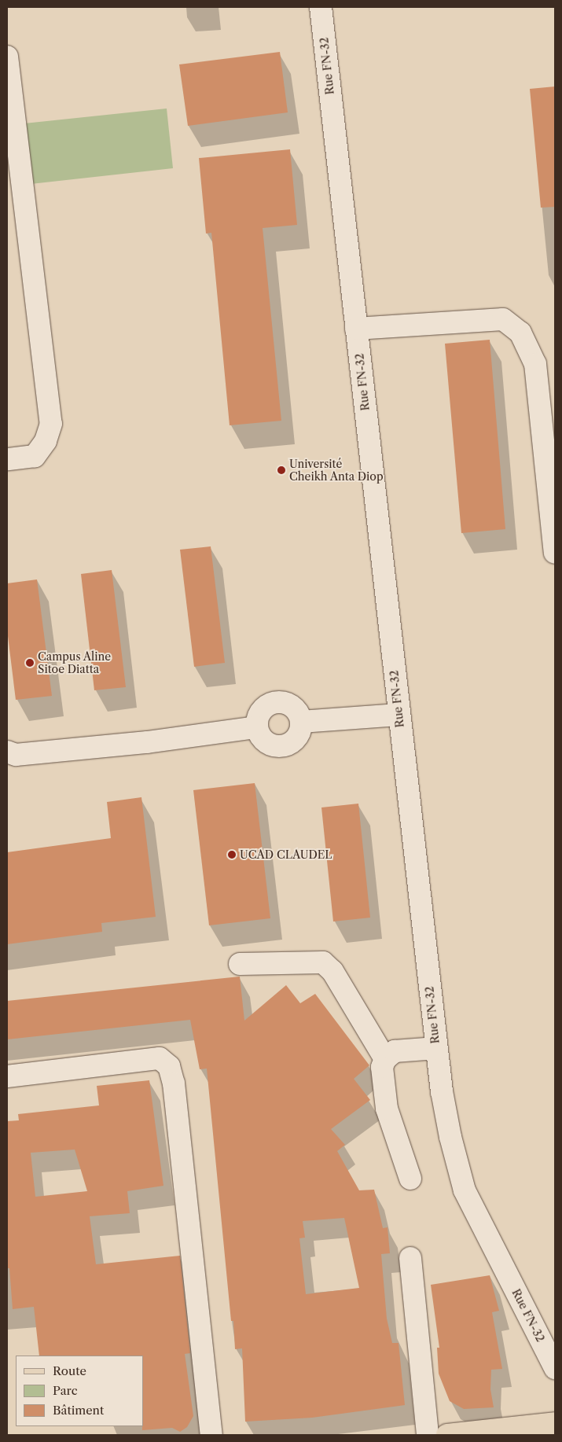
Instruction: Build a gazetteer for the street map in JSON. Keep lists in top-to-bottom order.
{
  "streets": {
    "street": ["Rue FN-32"]
  },
  "places": ["Université Cheikh Anta Diop", "Campus Aline Sitoe Diatta", "UCAD CLAUDEL"],
  "legend": ["Route", "Parc", "Bâtiment"]
}
